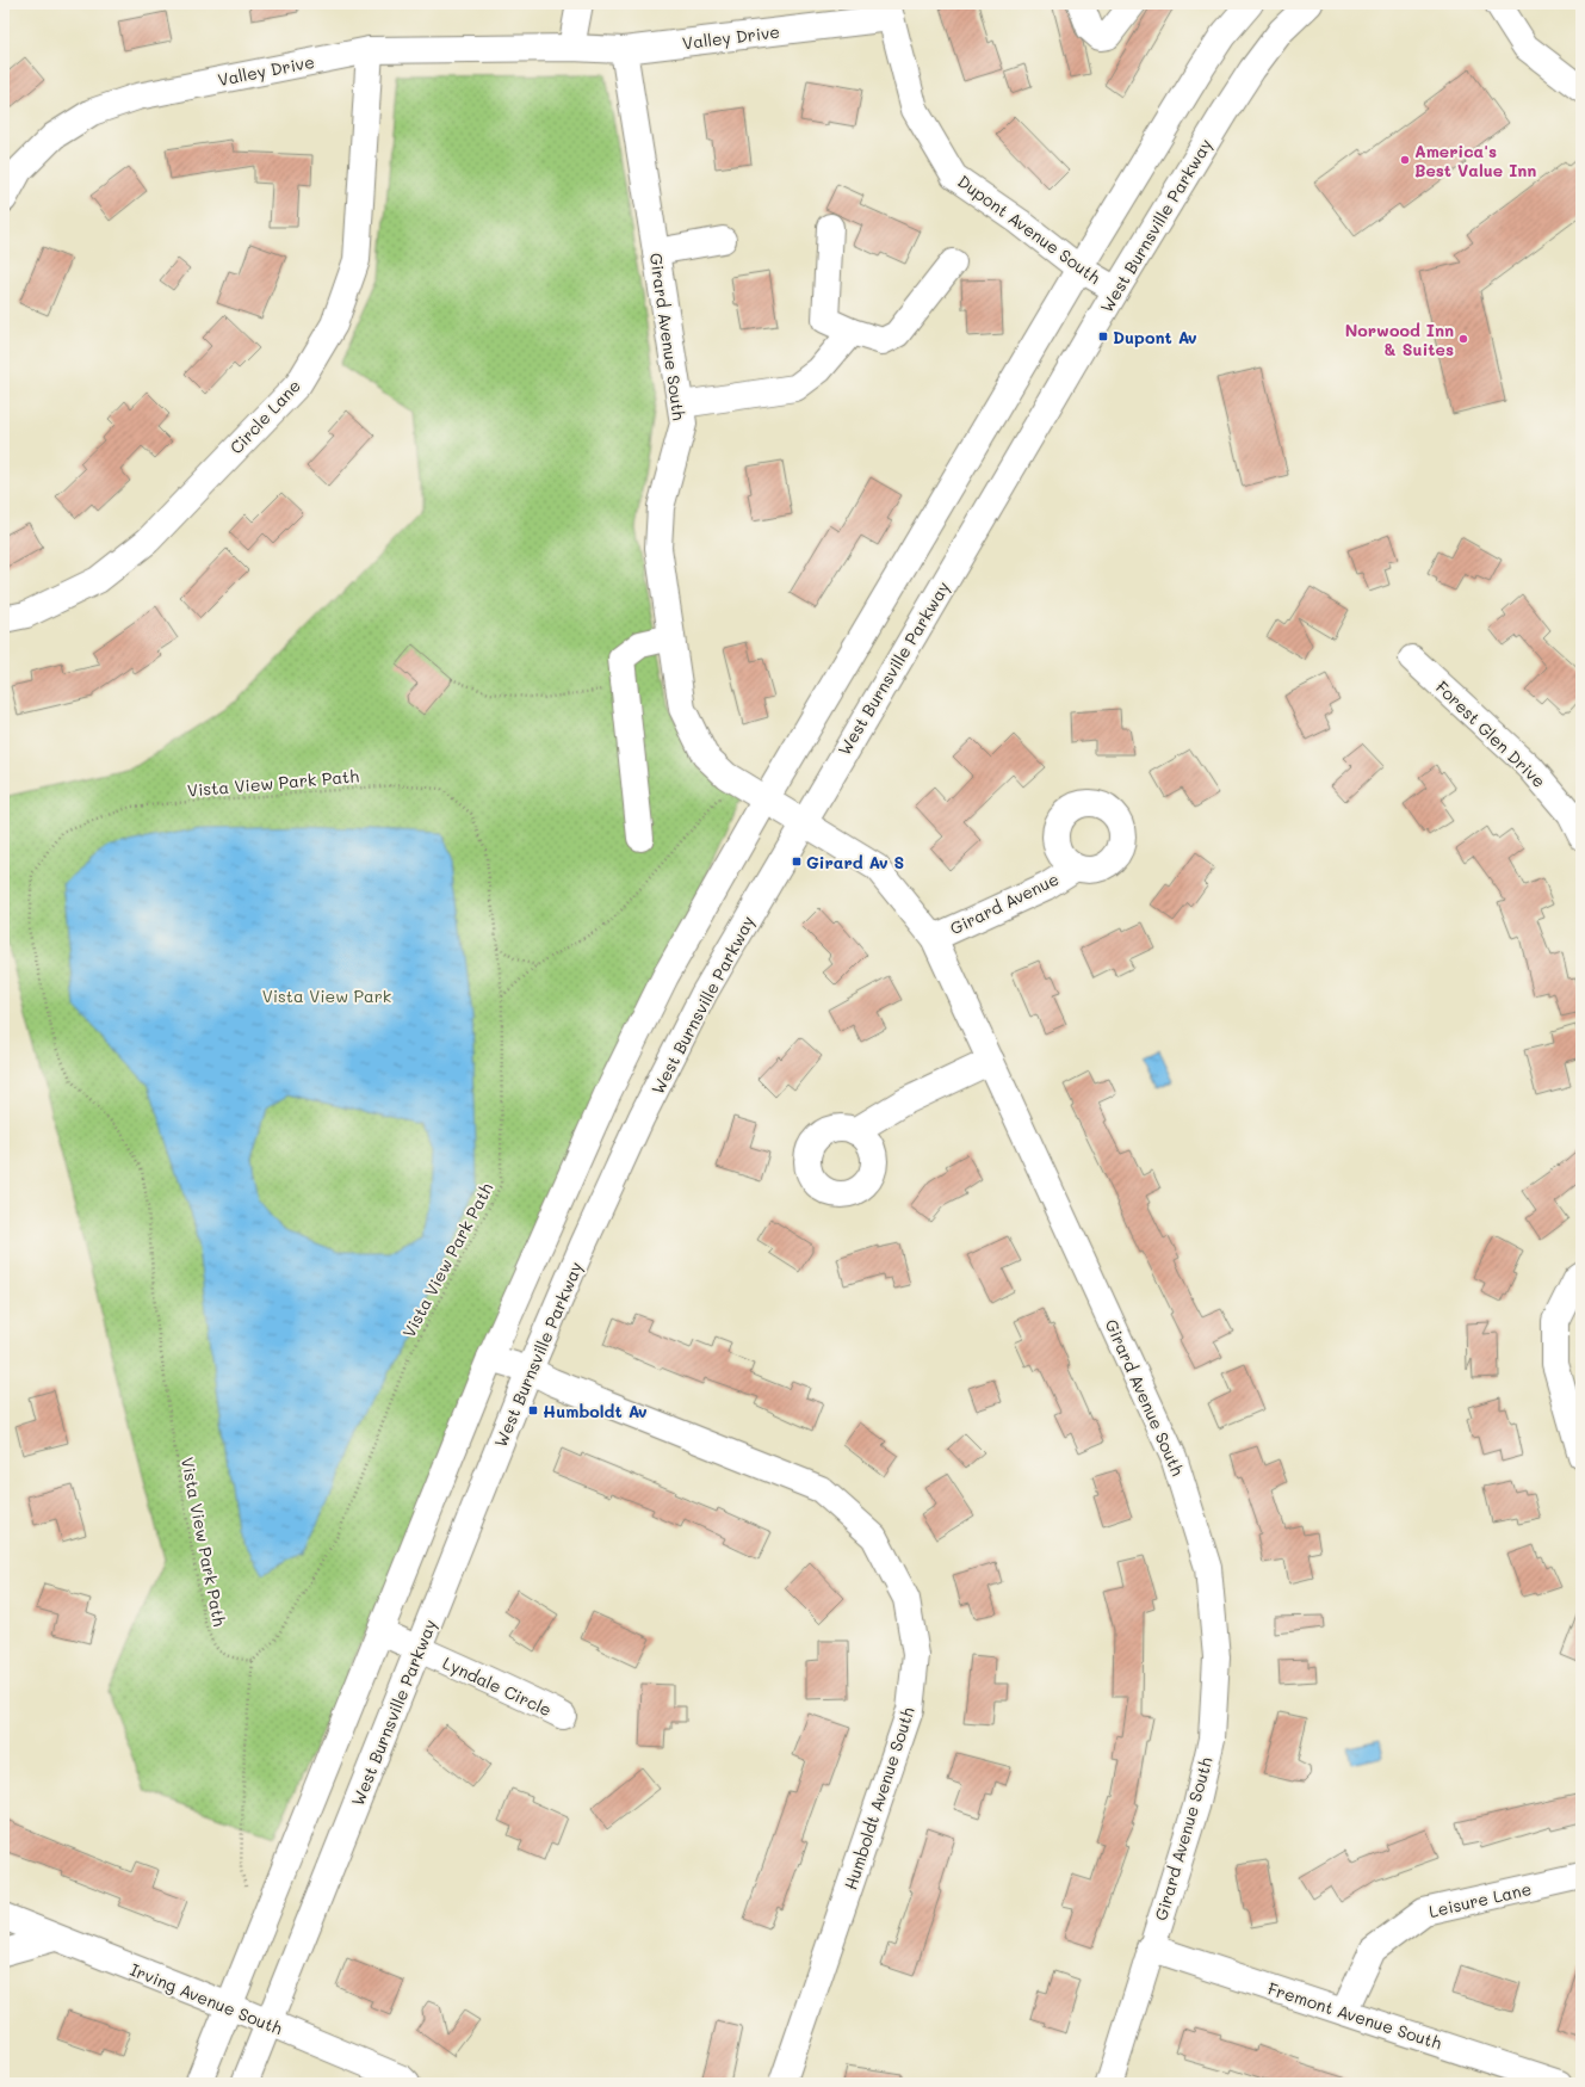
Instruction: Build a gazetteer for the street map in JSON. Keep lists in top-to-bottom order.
{
  "streets": {
    "street": [
      "Valley Drive",
      "West Burnsville Parkway",
      "Dupont Avenue South",
      "Girard Avenue South",
      "Circle Lane",
      "Forest Glen Drive",
      "Girard Avenue",
      "Lyndale Circle",
      "Humboldt Avenue South",
      "Leisure Lane",
      "Irving Avenue South",
      "Fremont Avenue South"
    ],
    "path": ["Vista View Park Path"]
  },
  "crossings": [
    ["Valley Drive", "Dupont Avenue South"],
    ["Valley Drive", "Girard Avenue South"],
    ["Valley Drive", "Circle Lane"],
    ["West Burnsville Parkway", "Dupont Avenue South"],
    ["West Burnsville Parkway", "Girard Avenue South"],
    ["West Burnsville Parkway", "Lyndale Circle"],
    ["West Burnsville Parkway", "Humboldt Avenue South"],
    ["West Burnsville Parkway", "Irving Avenue South"],
    ["Girard Avenue South", "Girard Avenue"],
    ["Girard Avenue South", "Fremont Avenue South"],
    ["Leisure Lane", "Fremont Avenue South"]
  ],
  "parks": ["Vista View Park"],
  "places": {
    "other": ["America's Best Value Inn", "Norwood Inn & Suites"],
    "transit": ["Dupont Av", "Girard Av S", "Humboldt Av"]
  }
}
